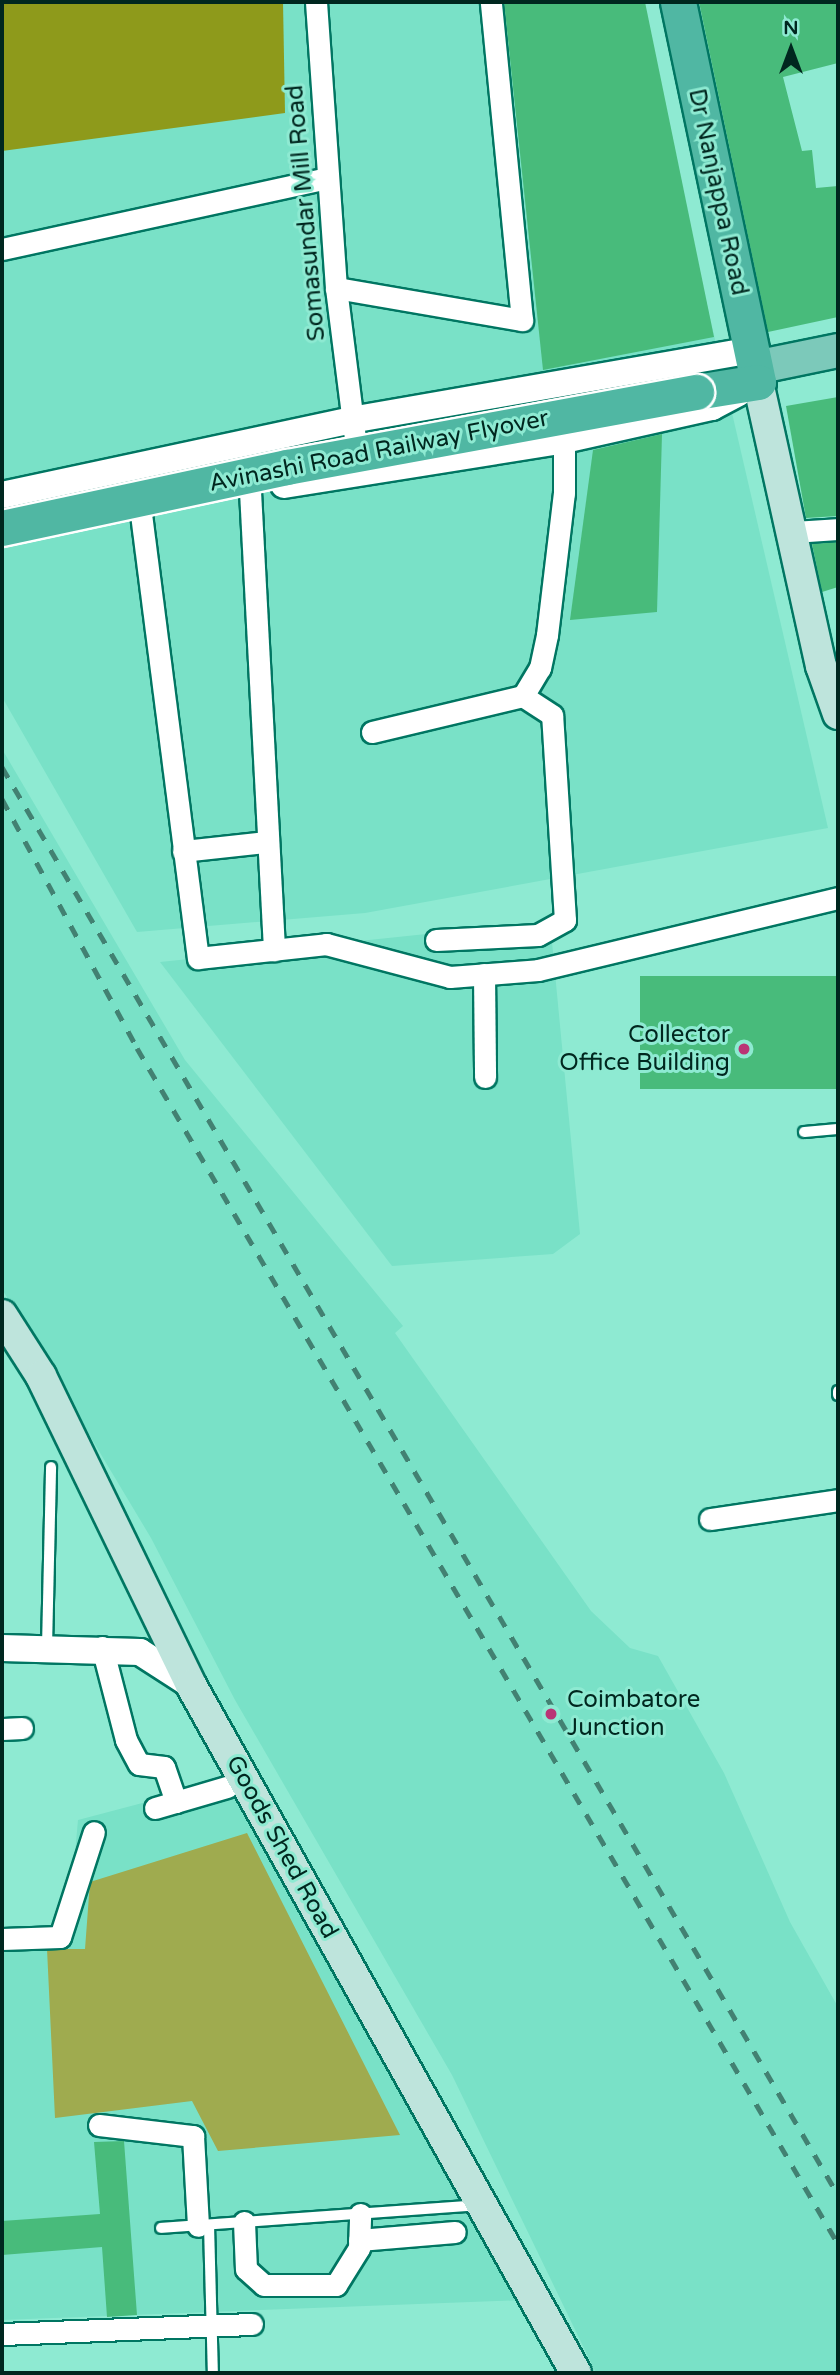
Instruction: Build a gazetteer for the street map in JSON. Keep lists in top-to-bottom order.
{
  "streets": {
    "highway": ["Dr Nanjappa Road", "Avinashi Road Railway Flyover"],
    "main road": ["Goods Shed Road"],
    "street": ["Somasundar Mill Road"]
  },
  "crossings": [
    ["Dr Nanjappa Road", "Avinashi Road Railway Flyover"]
  ],
  "places": ["Collector Office Building", "Coimbatore Junction"],
  "north": "top"
}
